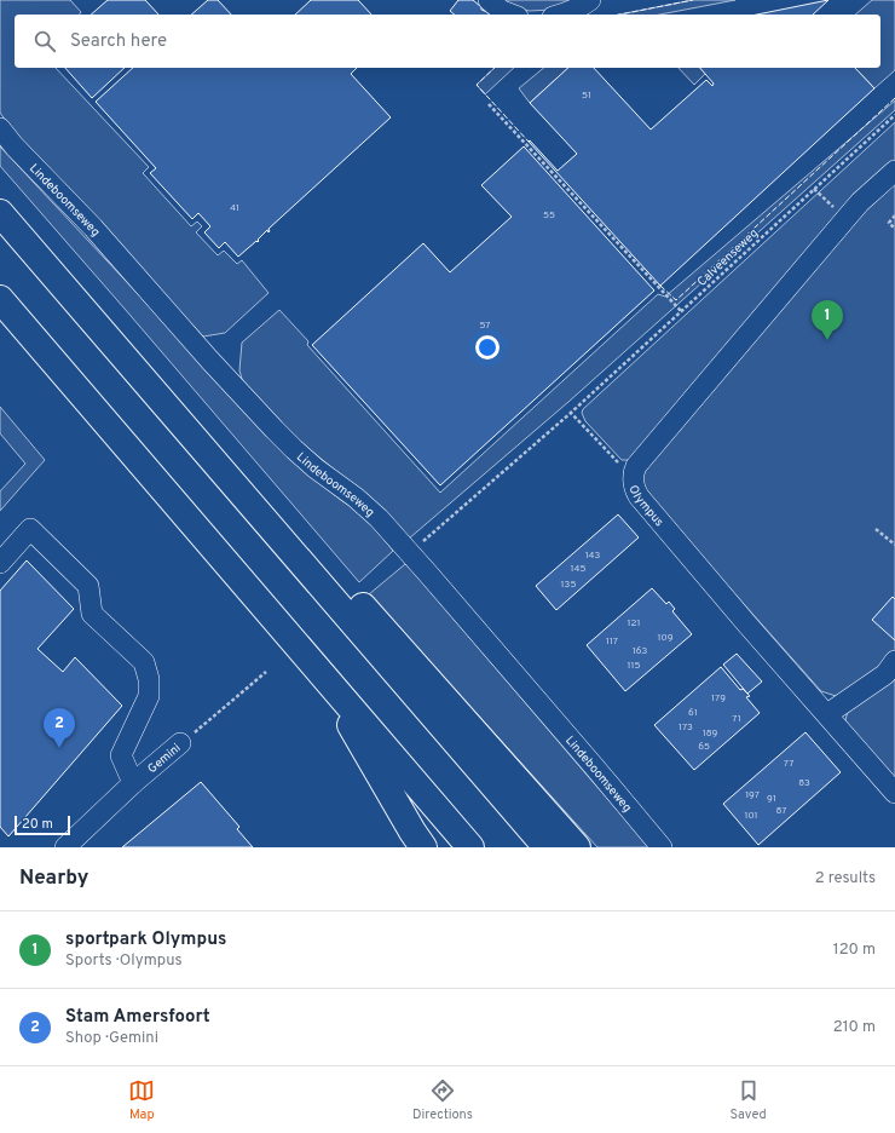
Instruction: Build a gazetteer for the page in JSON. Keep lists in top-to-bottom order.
{
  "streets": {
    "street": ["Lindeboomseweg", "Olympus", "Gemini"],
    "path": ["Calveenseweg"]
  },
  "house_numbers": [
    "51",
    "41",
    "55",
    "57",
    "143",
    "145",
    "135",
    "121",
    "109",
    "117",
    "163",
    "115",
    "179",
    "61",
    "71",
    "173",
    "189",
    "65",
    "77",
    "83",
    "197",
    "91",
    "87",
    "101"
  ],
  "scale_bar": "20 m",
  "page": {
    "search": "Search here",
    "pins": ["1", "2"],
    "scale": "20 m",
    "heading": ["Nearby", "2 results"],
    "list": [
      {
        "mark": "1",
        "name": "sportpark Olympus",
        "note": "Sports · Olympus",
        "value": "120 m"
      },
      {
        "mark": "2",
        "name": "Stam Amersfoort",
        "note": "Shop · Gemini",
        "value": "210 m"
      }
    ],
    "nav": ["Map", "Directions", "Saved"]
  }
}
